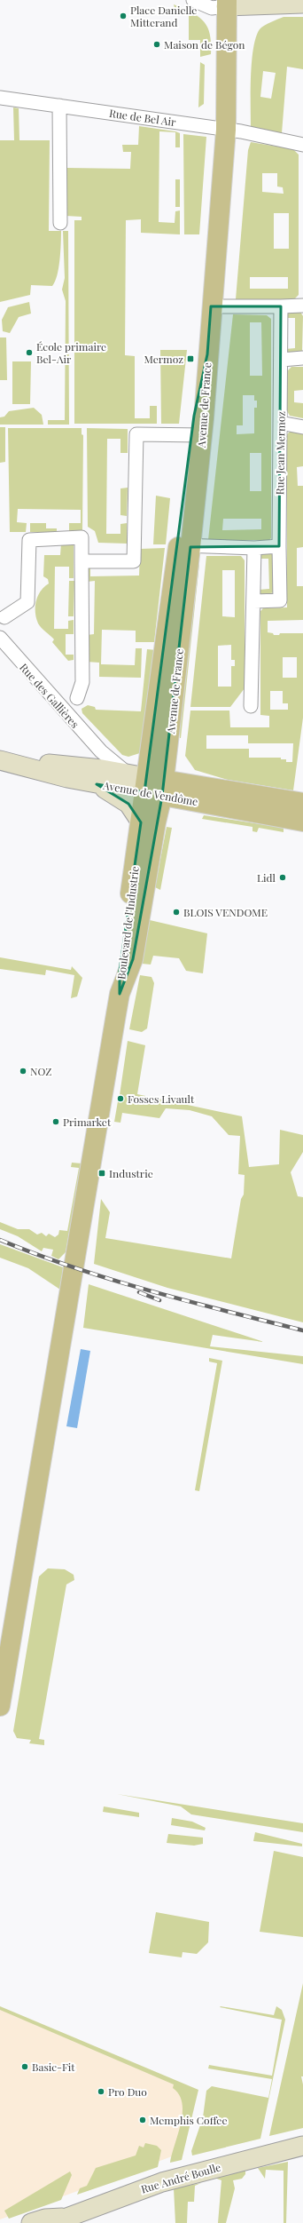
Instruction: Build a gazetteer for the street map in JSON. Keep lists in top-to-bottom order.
{
  "streets": {
    "main road": ["Avenue de France", "Avenue de Vendôme", "Boulevard de l'Industrie"],
    "street": [
      "Rue de Bel Air",
      "Rue Jean Mermoz",
      "Rue des Gallières",
      "Rue André Boulle"
    ]
  },
  "crossings": [
    ["Rue de Bel Air", "Avenue de France"],
    ["Avenue de France", "Avenue de Vendôme"],
    ["Avenue de France", "Boulevard de l'Industrie"],
    ["Rue des Gallières", "Avenue de Vendôme"],
    ["Avenue de Vendôme", "Boulevard de l'Industrie"]
  ],
  "places": {
    "other": [
      "Place Danielle Mitterand",
      "Maison de Bégon",
      "École primaire Bel-Air",
      "Lidl",
      "BLOIS VENDOME",
      "NOZ",
      "Fosses Livault",
      "Primarket",
      "Basic-Fit",
      "Pro Duo",
      "Memphis Coffee"
    ],
    "transit": ["Mermoz", "Industrie"]
  }
}
